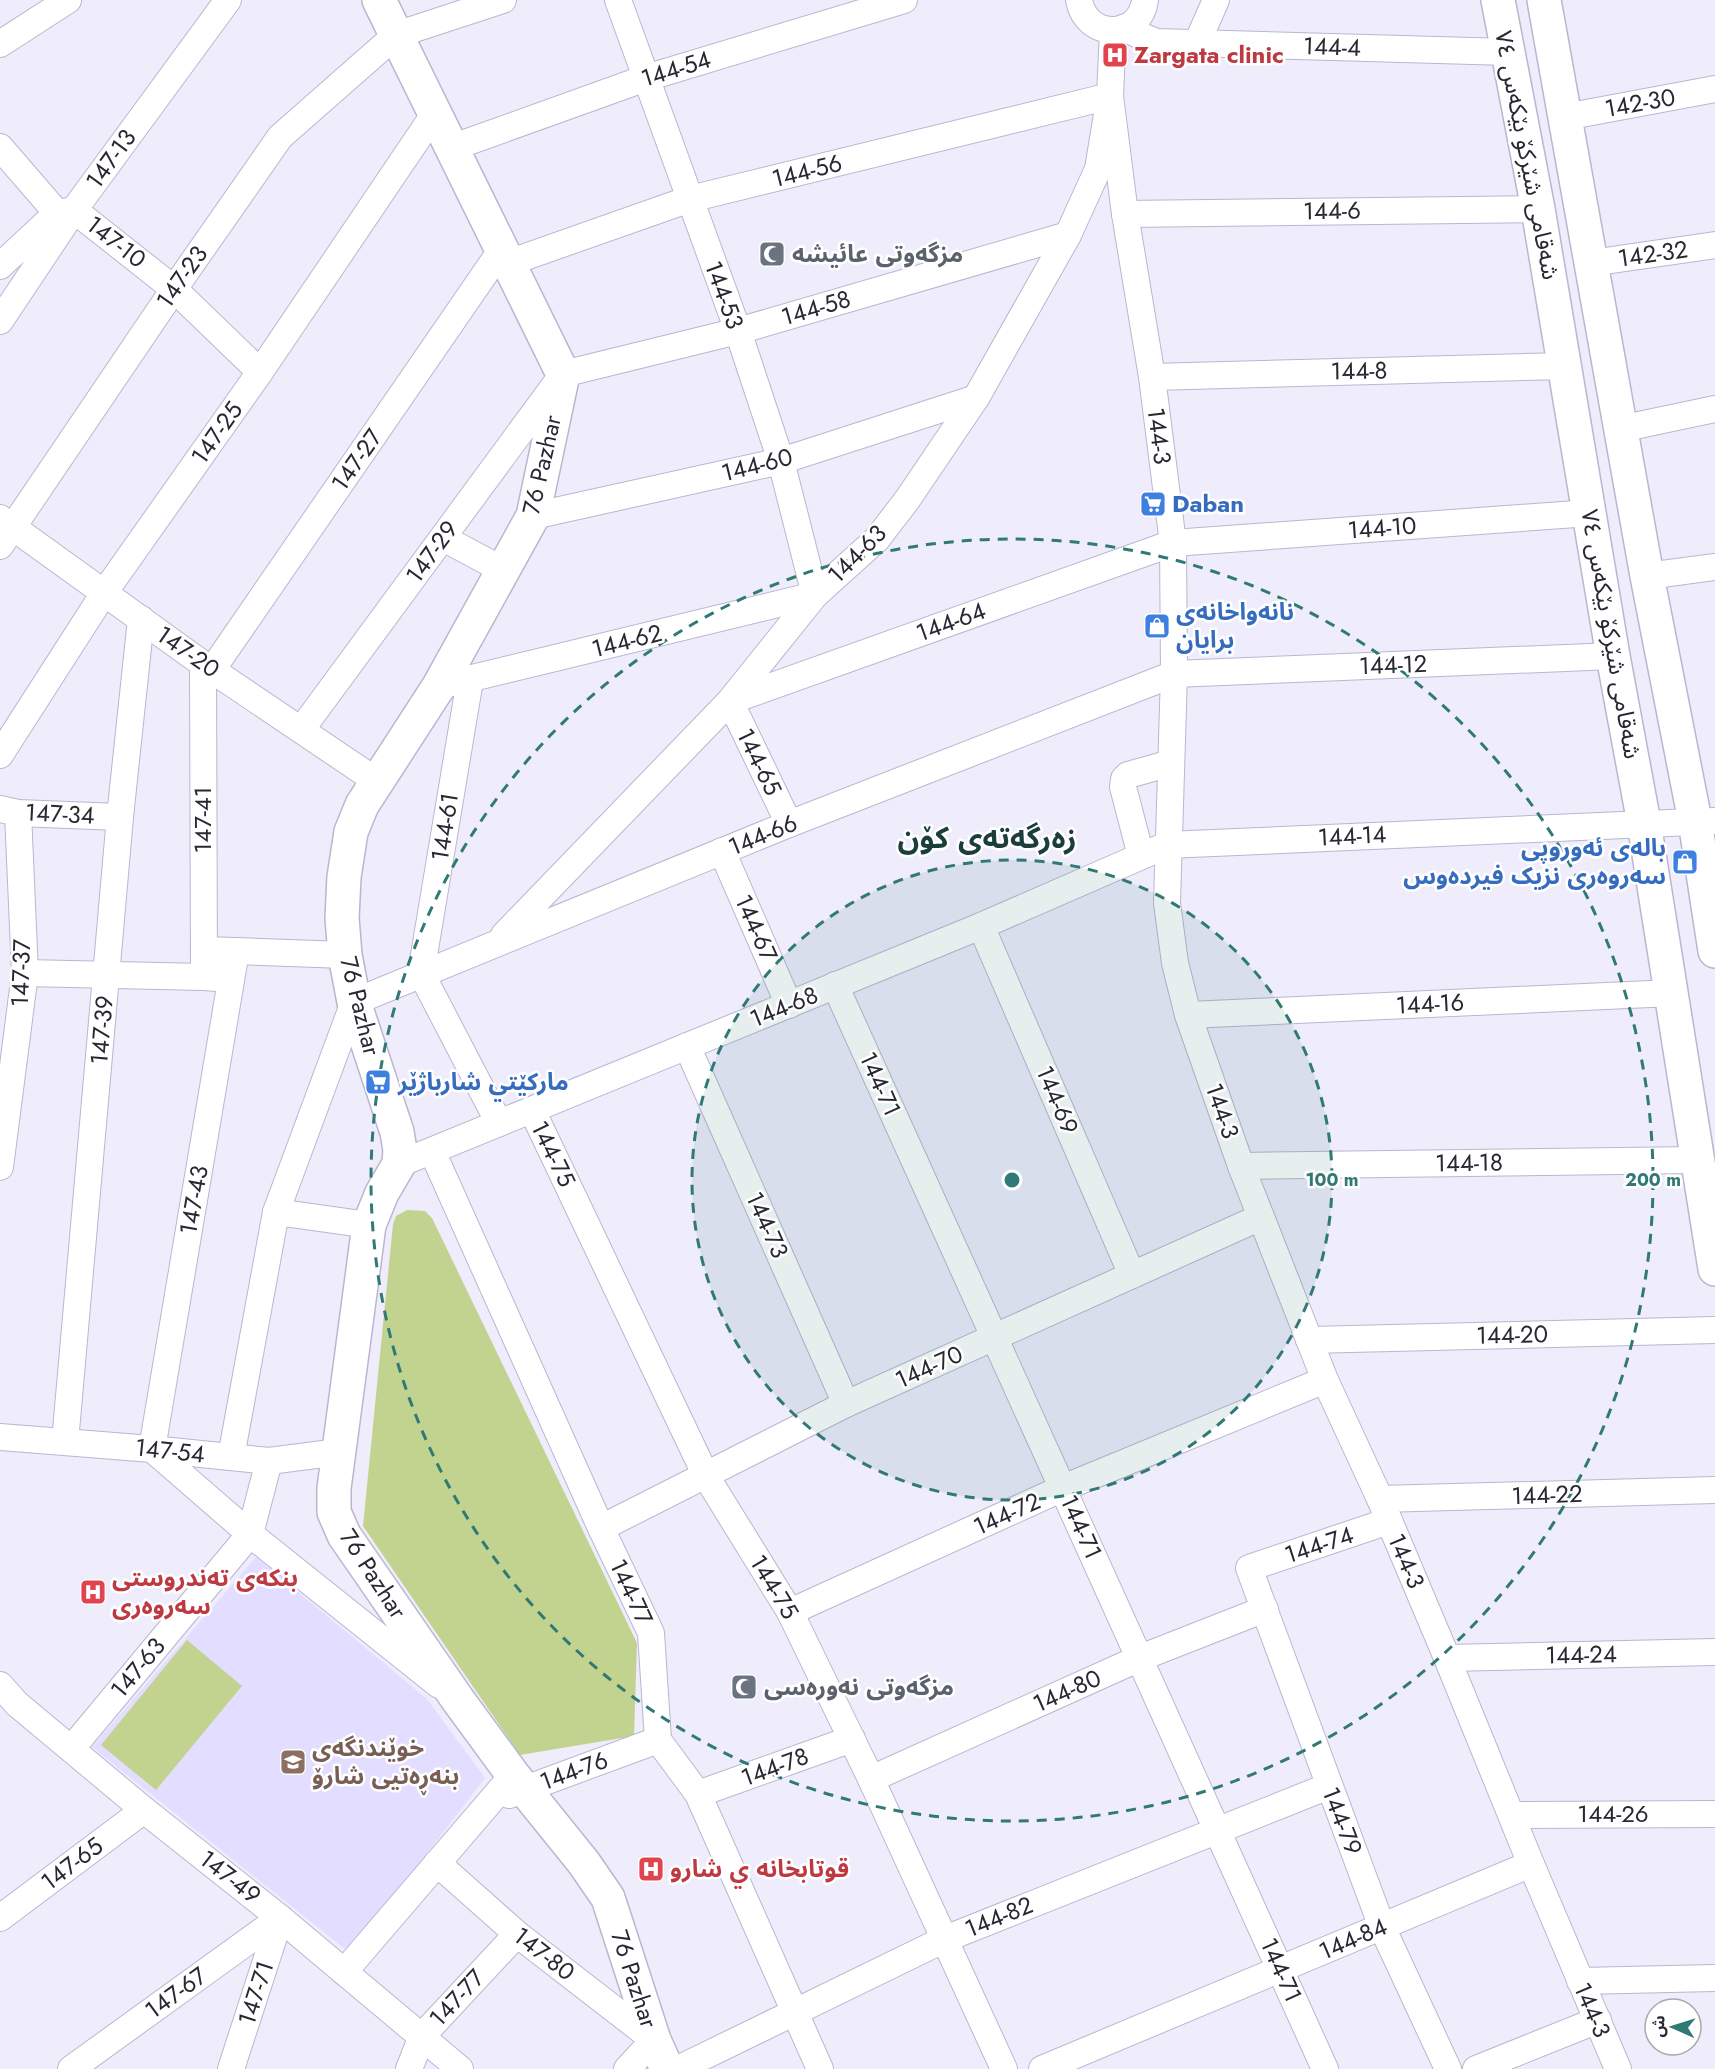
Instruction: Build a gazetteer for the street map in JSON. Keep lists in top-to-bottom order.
{
  "streets": {
    "street": [
      "144-4",
      "144-54",
      "142-30",
      "شەقامی شێرکۆ بێکەس ٧٤",
      "147-13",
      "144-56",
      "144-6",
      "147-10",
      "142-32",
      "147-23",
      "144-53",
      "144-58",
      "144-8",
      "147-25",
      "144-3",
      "147-27",
      "76 Pazhar",
      "144-60",
      "144-10",
      "147-29",
      "144-63",
      "144-64",
      "144-62",
      "147-20",
      "144-12",
      "144-65",
      "147-34",
      "147-41",
      "144-61",
      "144-66",
      "144-14",
      "144-67",
      "147-37",
      "144-16",
      "144-68",
      "147-39",
      "144-71",
      "144-69",
      "144-75",
      "144-18",
      "147-43",
      "144-73",
      "144-20",
      "144-70",
      "147-54",
      "144-22",
      "144-72",
      "144-74",
      "144-77",
      "144-24",
      "147-63",
      "144-80",
      "144-78",
      "144-76",
      "144-26",
      "144-79",
      "147-65",
      "147-49",
      "144-82",
      "144-84",
      "147-80",
      "147-67",
      "147-71",
      "147-77"
    ]
  },
  "crossings": [
    ["144-4", "شەقامی شێرکۆ بێکەس ٧٤"],
    ["144-4", "144-3"],
    ["144-54", "144-53"],
    ["142-30", "شەقامی شێرکۆ بێکەس ٧٤"],
    ["شەقامی شێرکۆ بێکەس ٧٤", "144-6"],
    ["شەقامی شێرکۆ بێکەس ٧٤", "142-32"],
    ["شەقامی شێرکۆ بێکەس ٧٤", "144-8"],
    ["شەقامی شێرکۆ بێکەس ٧٤", "144-10"],
    ["شەقامی شێرکۆ بێکەس ٧٤", "144-12"],
    ["شەقامی شێرکۆ بێکەس ٧٤", "144-14"],
    ["شەقامی شێرکۆ بێکەس ٧٤", "144-16"],
    ["شەقامی شێرکۆ بێکەس ٧٤", "144-18"],
    ["147-13", "147-10"],
    ["144-56", "144-53"],
    ["144-56", "144-3"],
    ["144-56", "147-27"],
    ["144-56", "144-63"],
    ["144-6", "144-3"],
    ["147-10", "147-23"],
    ["147-10", "147-25"],
    ["147-23", "147-20"],
    ["144-53", "144-58"],
    ["144-53", "144-60"],
    ["144-53", "144-63"],
    ["144-53", "144-62"],
    ["144-58", "76 Pazhar"],
    ["144-58", "147-29"],
    ["144-58", "144-63"],
    ["144-8", "144-3"],
    ["147-25", "147-20"],
    ["144-3", "144-10"],
    ["144-3", "144-63"],
    ["144-3", "144-64"],
    ["144-3", "144-12"],
    ["144-3", "144-66"],
    ["144-3", "144-14"],
    ["144-3", "144-16"],
    ["144-3", "144-68"],
    ["144-3", "144-18"],
    ["144-3", "144-20"],
    ["144-3", "144-70"],
    ["144-3", "144-22"],
    ["144-3", "144-72"],
    ["144-3", "144-74"],
    ["144-3", "144-24"],
    ["144-3", "144-26"],
    ["144-3", "144-84"],
    ["147-27", "147-20"],
    ["147-27", "147-41"],
    ["76 Pazhar", "144-60"],
    ["76 Pazhar", "147-29"],
    ["76 Pazhar", "144-62"],
    ["76 Pazhar", "147-20"],
    ["76 Pazhar", "144-66"],
    ["76 Pazhar", "144-68"],
    ["76 Pazhar", "147-54"],
    ["76 Pazhar", "144-76"],
    ["76 Pazhar", "147-80"],
    ["144-60", "144-63"],
    ["144-10", "144-64"],
    ["147-29", "147-20"],
    ["144-63", "144-64"],
    ["144-63", "144-62"],
    ["144-63", "144-65"],
    ["144-63", "144-66"],
    ["144-64", "144-65"],
    ["144-62", "144-61"],
    ["147-20", "147-41"],
    ["147-20", "147-39"],
    ["144-12", "144-66"],
    ["144-65", "144-66"],
    ["147-34", "147-37"],
    ["147-34", "147-39"],
    ["147-41", "147-43"],
    ["144-61", "144-66"],
    ["144-66", "144-67"],
    ["144-14", "144-68"],
    ["144-67", "144-68"],
    ["144-68", "144-71"],
    ["144-68", "144-69"],
    ["144-68", "144-75"],
    ["144-68", "144-73"],
    ["144-68", "144-77"],
    ["147-39", "147-54"],
    ["144-71", "144-70"],
    ["144-71", "144-72"],
    ["144-71", "144-80"],
    ["144-71", "144-82"],
    ["144-71", "144-84"],
    ["144-69", "144-70"],
    ["144-75", "144-70"],
    ["144-75", "144-72"],
    ["144-75", "144-80"],
    ["144-75", "144-78"],
    ["144-75", "144-82"],
    ["147-43", "147-54"],
    ["144-73", "144-70"],
    ["144-70", "144-77"],
    ["144-22", "144-74"],
    ["144-74", "144-79"],
    ["144-77", "144-76"],
    ["147-63", "147-49"],
    ["144-80", "144-79"],
    ["144-79", "144-82"],
    ["144-79", "144-84"],
    ["147-65", "147-49"],
    ["147-49", "147-67"],
    ["147-49", "147-71"],
    ["147-49", "147-77"],
    ["147-80", "147-77"],
    ["147-67", "147-71"]
  ],
  "districts": ["زەرگەتەی کۆن"],
  "places": {
    "hospital": ["Zargata clinic", "بنکەی تەندروستی سەروەری", "قوتابخانه ي شارو"],
    "mosque": ["مزگەوتی عائیشە", "مزگەوتی نەورەسی"],
    "supermarket": ["Daban", "مارکێتي شارباژێر"],
    "shop": ["نانەواخانەی برایان", "بالەی ئەوروپی سەروەری نزیک فیردەوس"],
    "school or university": ["خوێندنگەی بنەڕەتیی شارۆ"]
  },
  "north": "left",
  "rings": ["100 m", "200 m"]
}
